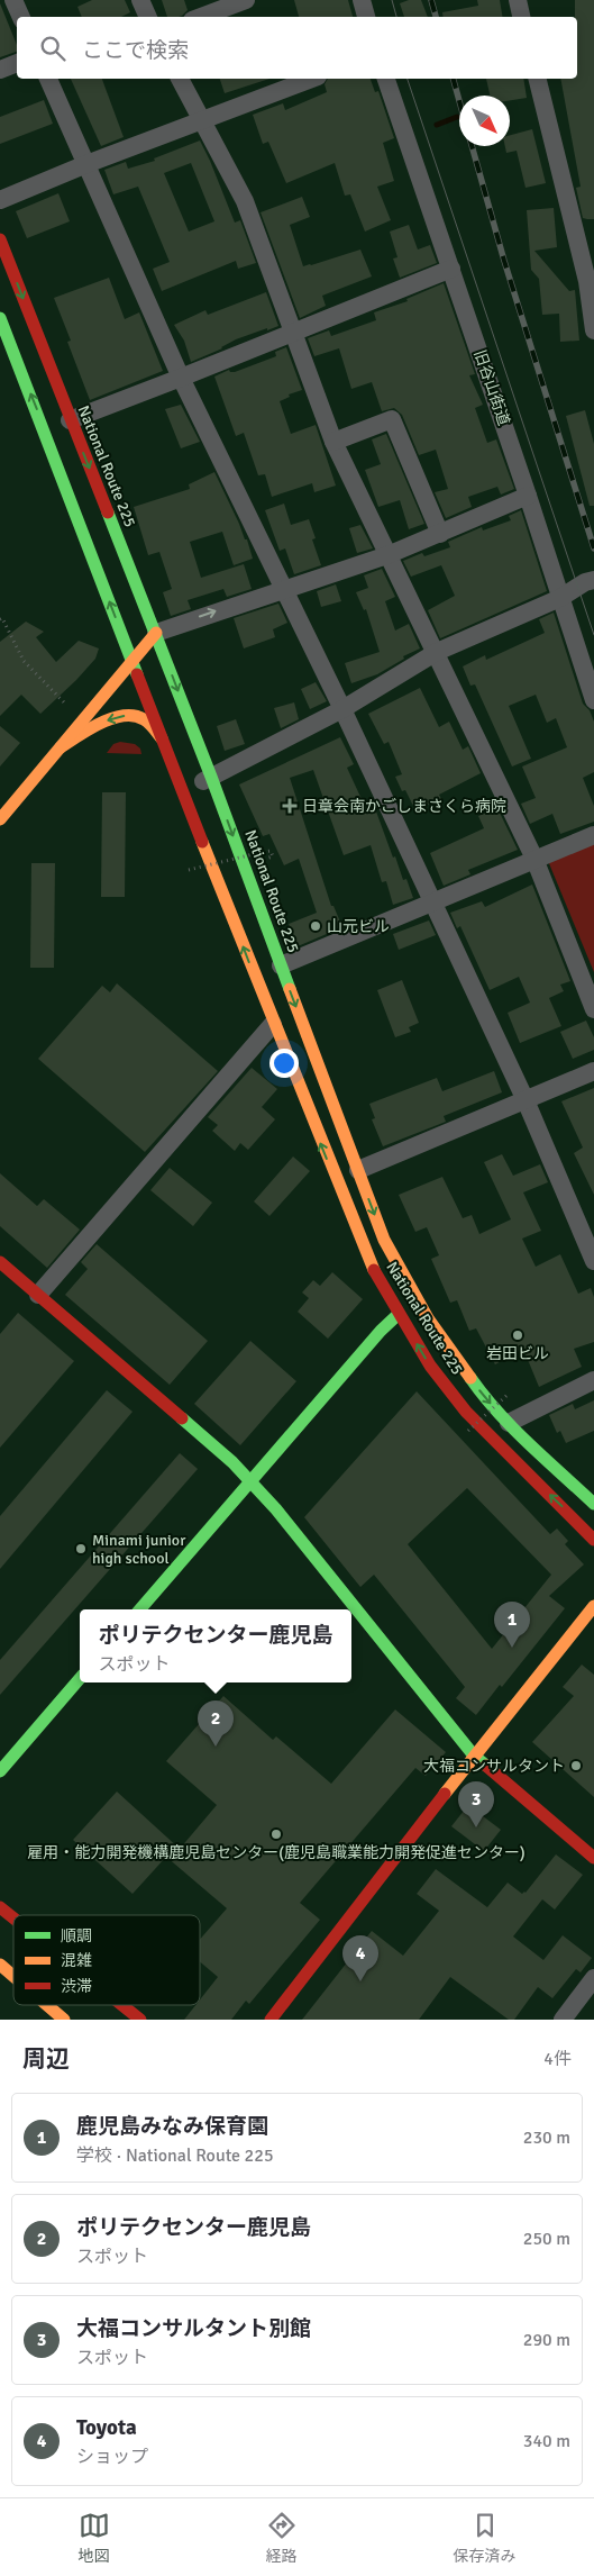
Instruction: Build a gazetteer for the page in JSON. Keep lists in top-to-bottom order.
{
  "streets": {
    "main road": ["National Route 225"],
    "street": ["旧谷山街道"]
  },
  "places": {
    "health": ["日章会南かごしまさくら病院"],
    "other": [
      "山元ビル",
      "岩田ビル",
      "Minami junior high school",
      "大福コンサルタント",
      "雇用・能力開発機構鹿児島センター(鹿児島職業能力開発促進センター)"
    ]
  },
  "legend": ["順調", "混雑", "渋滞"],
  "north": "bottom right",
  "page": {
    "search": "ここで検索",
    "pins": [
      "1",
      "2",
      "3",
      "4"
    ],
    "popup": ["ポリテクセンター鹿児島", "スポット"],
    "heading": ["周辺", "4件"],
    "list": [
      {
        "mark": "1",
        "name": "鹿児島みなみ保育園",
        "note": "学校 · National Route 225",
        "value": "230 m"
      },
      {
        "mark": "2",
        "name": "ポリテクセンター鹿児島",
        "note": "スポット",
        "value": "250 m"
      },
      {
        "mark": "3",
        "name": "大福コンサルタント別館",
        "note": "スポット",
        "value": "290 m"
      },
      {
        "mark": "4",
        "name": "Toyota",
        "note": "ショップ",
        "value": "340 m"
      }
    ],
    "nav": ["地図", "経路", "保存済み"]
  }
}
